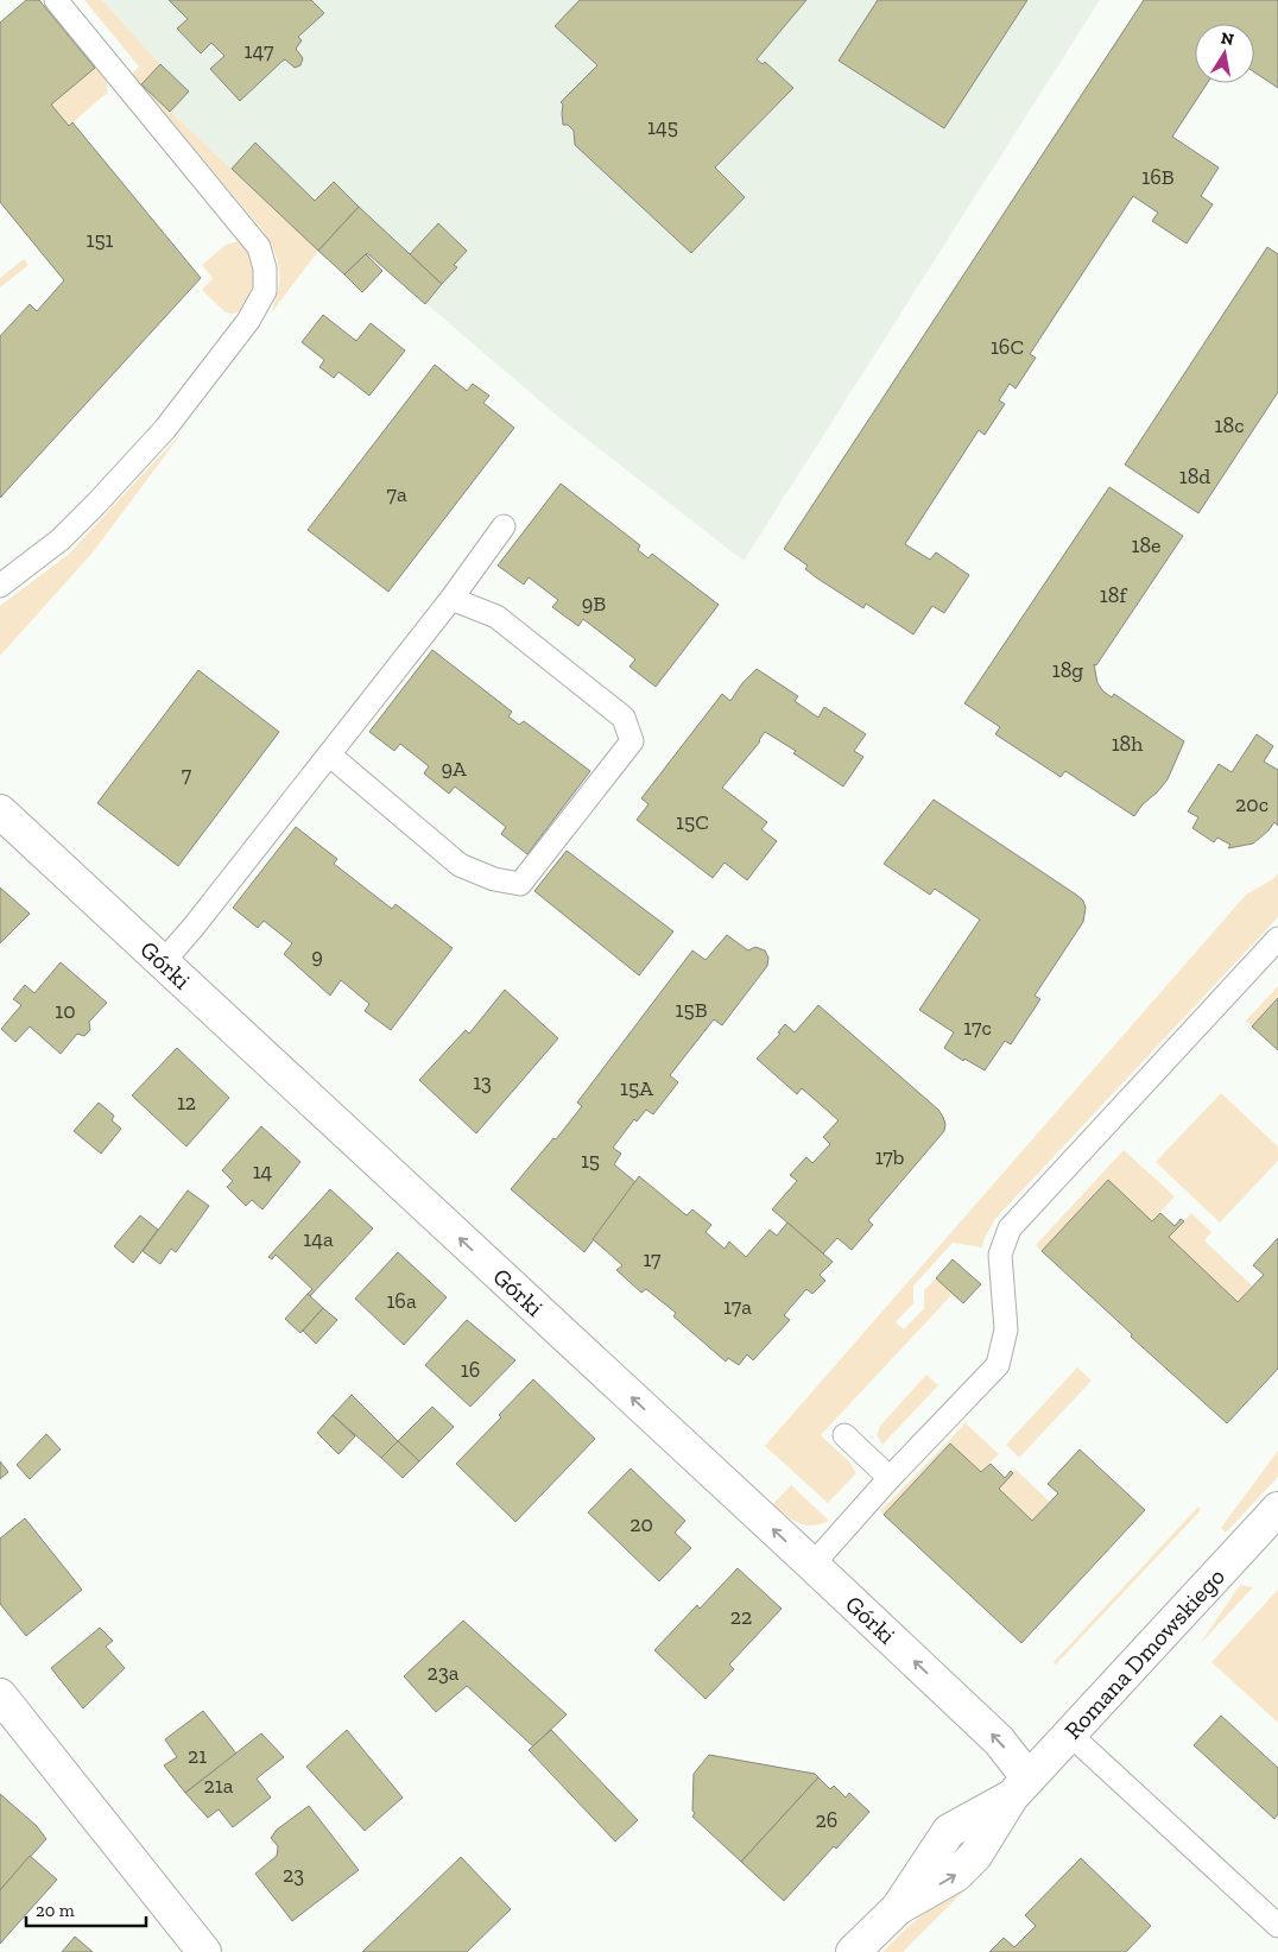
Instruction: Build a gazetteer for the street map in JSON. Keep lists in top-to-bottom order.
{
  "streets": {
    "street": ["Górki", "Romana Dmowskiego"]
  },
  "crossings": [
    ["Górki", "Romana Dmowskiego"]
  ],
  "one_way": ["Górki"],
  "house_numbers": [
    "147",
    "145",
    "16B",
    "151",
    "16C",
    "18c",
    "18d",
    "7a",
    "18e",
    "18f",
    "9B",
    "18g",
    "18h",
    "9A",
    "7",
    "20c",
    "15C",
    "9",
    "15B",
    "10",
    "17c",
    "13",
    "15A",
    "12",
    "17b",
    "15",
    "14",
    "14a",
    "17",
    "16a",
    "17a",
    "16",
    "20",
    "22",
    "23a",
    "21",
    "21a",
    "26",
    "23"
  ],
  "scale_bar": "20 m",
  "north": "top"
}
